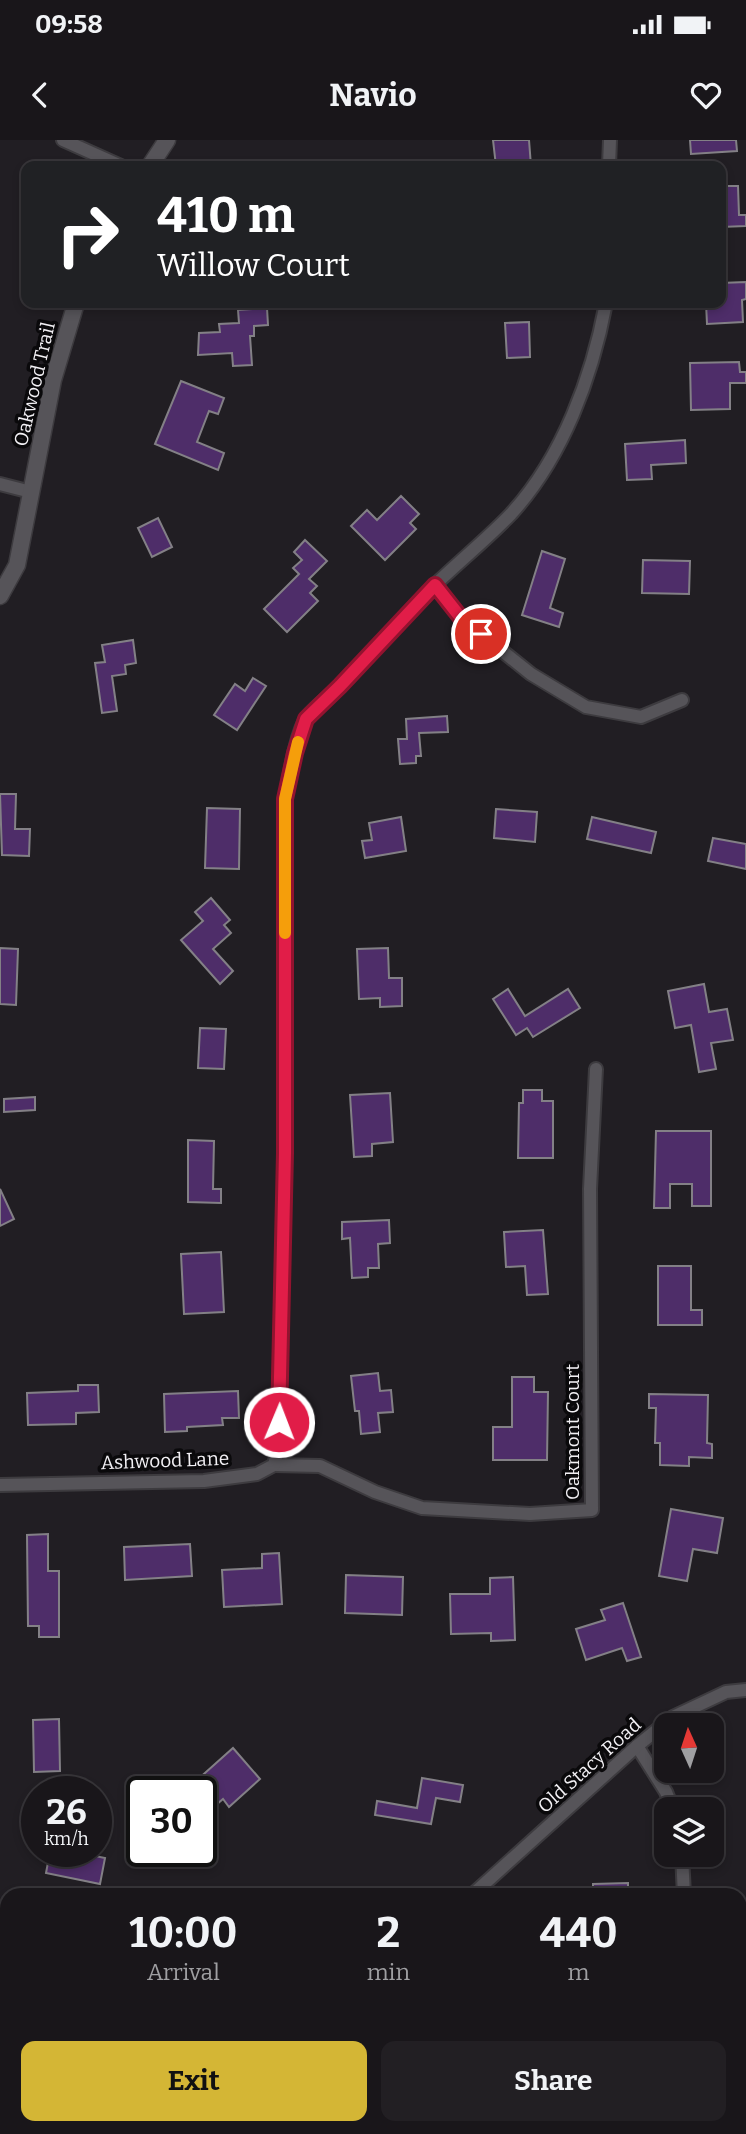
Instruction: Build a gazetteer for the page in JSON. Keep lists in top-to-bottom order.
{
  "streets": {
    "street": [
      "Oakwood Trail",
      "Oakmont Court",
      "Ashwood Lane",
      "Old Stacy Road"
    ]
  },
  "crossings": [
    ["Oakmont Court", "Ashwood Lane"]
  ],
  "north": "top",
  "page": {
    "status": "09:58",
    "header": "Navio",
    "turn": ["410 m", "Willow Court"],
    "speed": "26 km/h",
    "limit": "30",
    "eta": [
      "10:00",
      "Arrival",
      "2",
      "min",
      "440",
      "m"
    ],
    "buttons": ["Exit", "Share"]
  }
}
